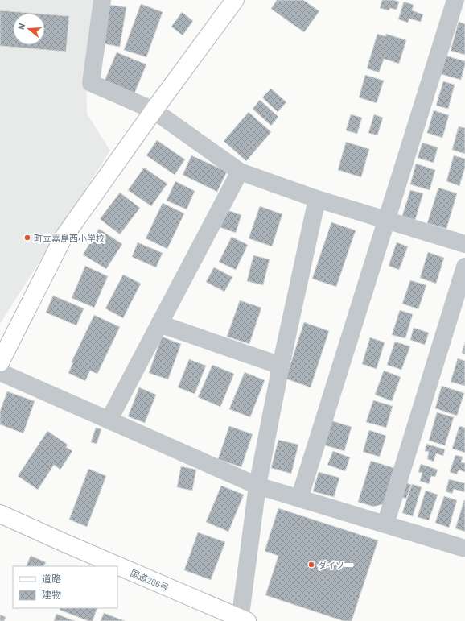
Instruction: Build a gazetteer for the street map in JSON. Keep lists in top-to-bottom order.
{
  "streets": {
    "main road": ["国道266号"]
  },
  "places": ["町立嘉島西小学校", "ダイソー"],
  "legend": ["道路", "建物"],
  "north": "left"
}
